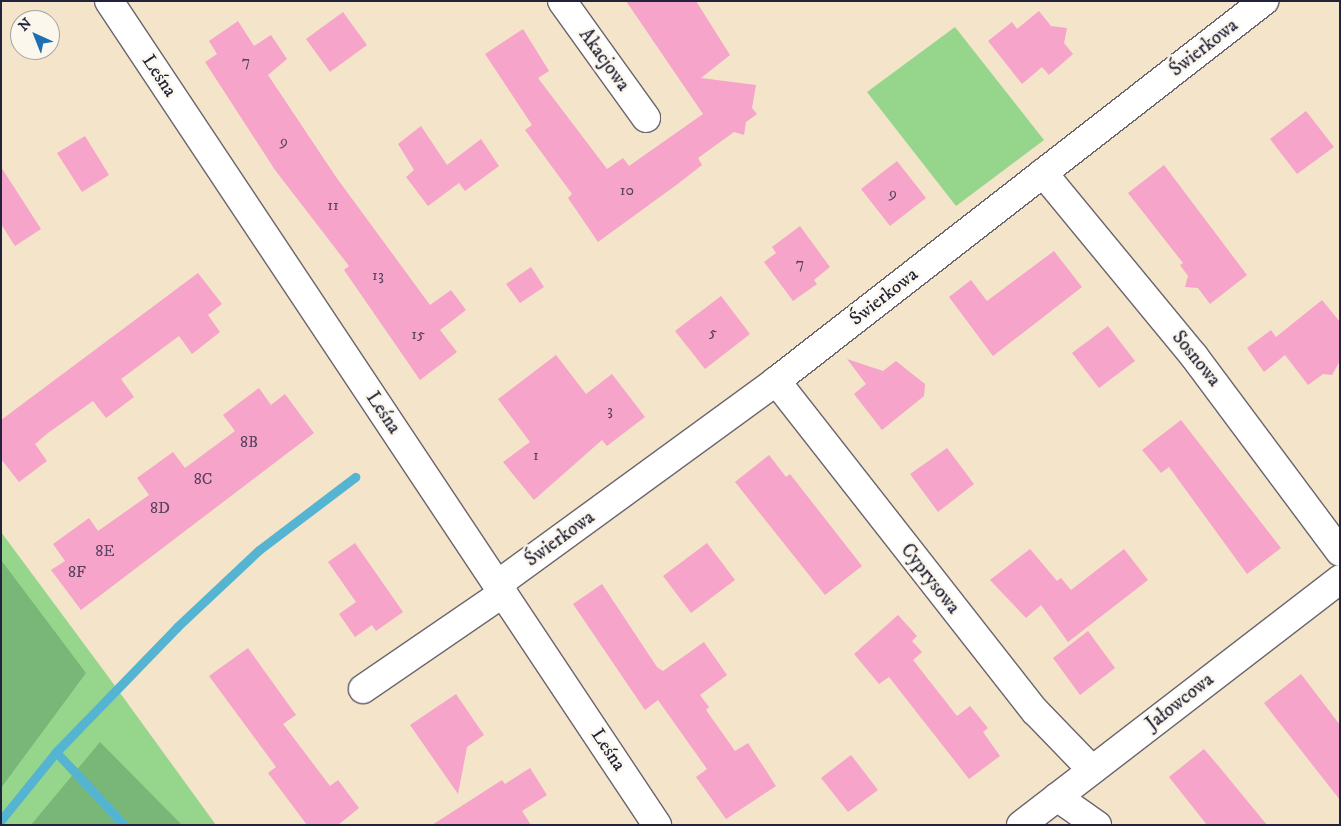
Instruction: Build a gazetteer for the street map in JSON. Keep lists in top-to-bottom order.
{
  "streets": {
    "street": [
      "Świerkowa",
      "Akacjowa",
      "Leśna",
      "Sosnowa",
      "Cyprysowa",
      "Jałowcowa"
    ]
  },
  "crossings": [
    ["Świerkowa", "Leśna"],
    ["Świerkowa", "Sosnowa"],
    ["Świerkowa", "Cyprysowa"],
    ["Cyprysowa", "Jałowcowa"]
  ],
  "house_numbers": [
    "7",
    "9",
    "10",
    "9",
    "11",
    "7",
    "13",
    "5",
    "15",
    "3",
    "8B",
    "1",
    "8C",
    "8D",
    "8E",
    "8F"
  ],
  "north": "top left"
}
